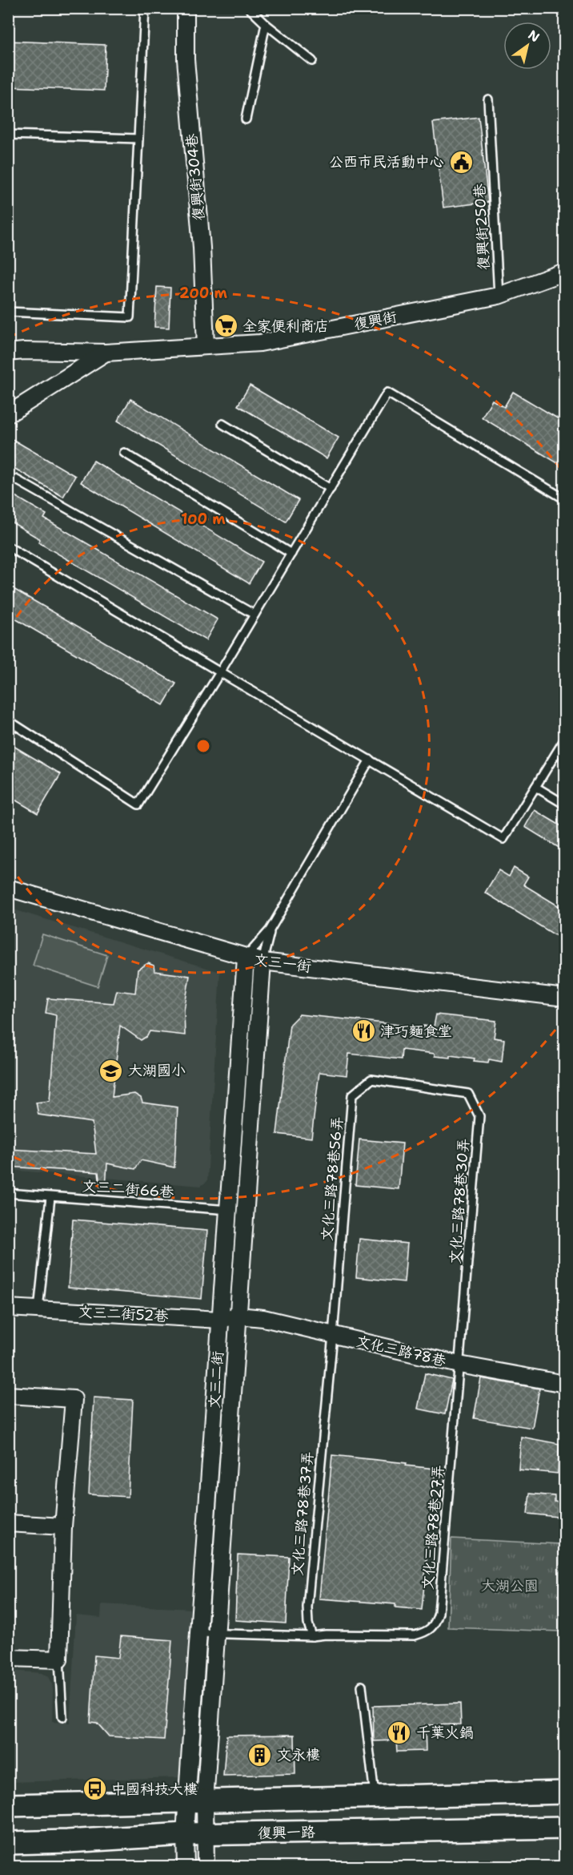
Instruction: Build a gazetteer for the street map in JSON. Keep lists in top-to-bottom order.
{
  "streets": {
    "main road": ["復興一路"],
    "street": [
      "復興街304巷",
      "復興街",
      "文三一街",
      "文三二街52巷",
      "文化三路78巷",
      "文三二街"
    ],
    "lane": [
      "復興街250巷",
      "文化三路78巷56弄",
      "文三二街66巷",
      "文化三路78巷30弄",
      "文化三路78巷37弄",
      "文化三路78巷27弄"
    ]
  },
  "crossings": [
    ["復興街304巷", "復興街"],
    ["復興街250巷", "復興街"],
    ["文三一街", "文三二街"],
    ["文化三路78巷56弄", "文化三路78巷30弄"],
    ["文化三路78巷56弄", "文化三路78巷"],
    ["文化三路78巷56弄", "文化三路78巷37弄"],
    ["文三二街66巷", "文三二街"],
    ["文化三路78巷30弄", "文化三路78巷"],
    ["文化三路78巷30弄", "文化三路78巷27弄"],
    ["文三二街52巷", "文化三路78巷"],
    ["文三二街52巷", "文三二街"],
    ["文化三路78巷", "文三二街"],
    ["文化三路78巷", "文化三路78巷37弄"],
    ["文化三路78巷", "文化三路78巷27弄"],
    ["文化三路78巷37弄", "文化三路78巷27弄"]
  ],
  "parks": ["大湖公園"],
  "places": {
    "public building": ["公西市民活動中心"],
    "supermarket": ["全家便利商店"],
    "restaurant": ["津巧麵食堂", "千葉火鍋"],
    "school or university": ["大湖國小"],
    "building": ["文永樓"],
    "bus stop": ["中國科技大樓"]
  },
  "north": "top right",
  "rings": ["200 m", "100 m"]
}
